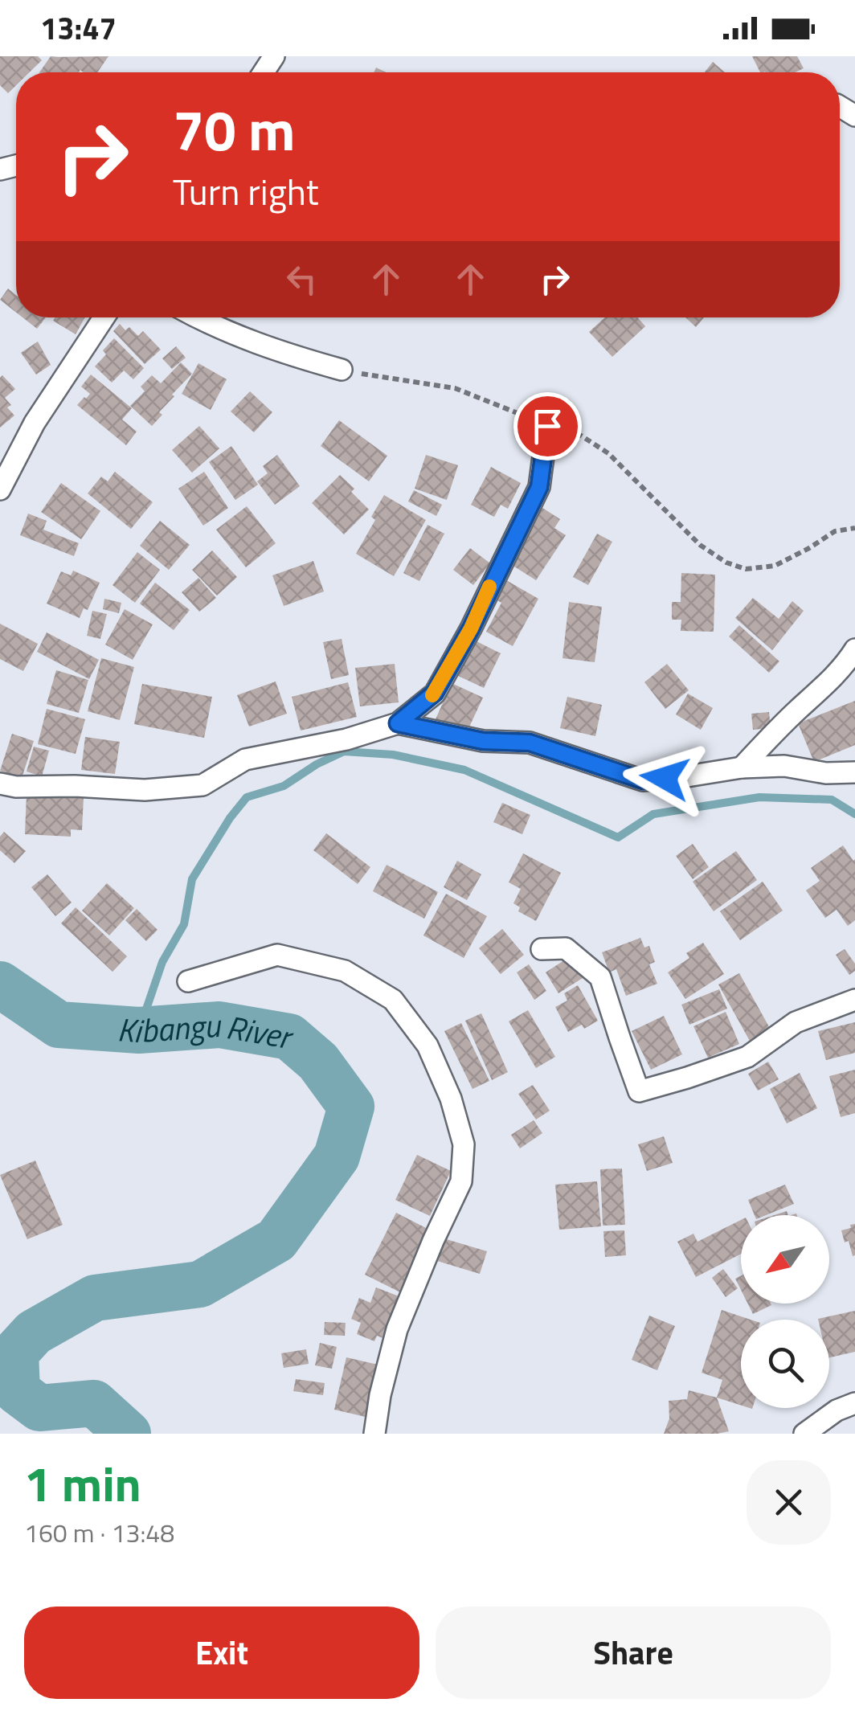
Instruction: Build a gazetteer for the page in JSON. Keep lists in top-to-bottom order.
{
  "water": ["Kibangu River"],
  "north": "bottom left",
  "page": {
    "status": "13:47",
    "turn": ["70 m", "Turn right"],
    "heading": ["1 min", "160 m · 13:48"],
    "buttons": ["Exit", "Share"]
  }
}
